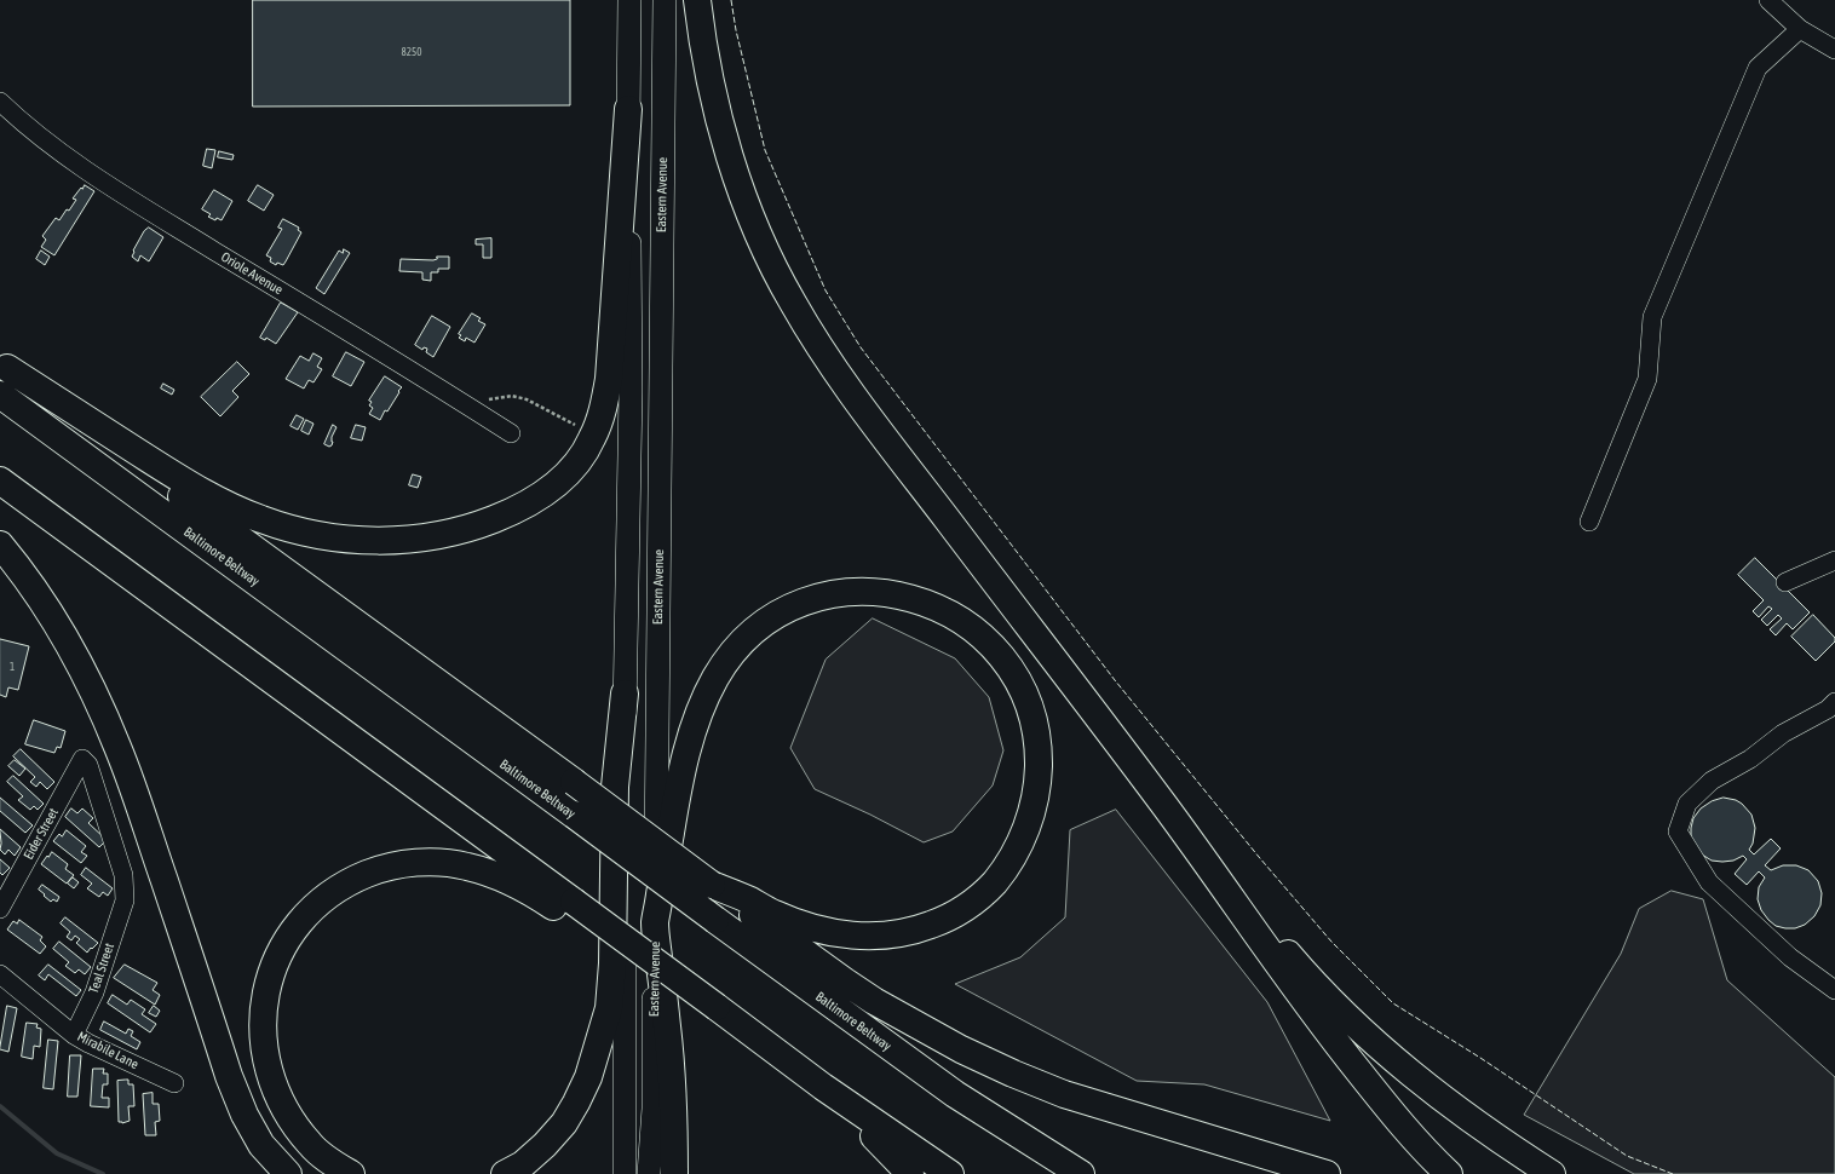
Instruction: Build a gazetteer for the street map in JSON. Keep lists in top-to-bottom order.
{
  "streets": {
    "highway": ["Baltimore Beltway"],
    "main road": ["Eastern Avenue"],
    "street": [
      "Oriole Avenue",
      "Eider Street",
      "Teal Street",
      "Mirabile Lane"
    ]
  },
  "crossings": [
    ["Eider Street", "Teal Street"],
    ["Teal Street", "Mirabile Lane"]
  ],
  "house_numbers": ["8250", "1"]
}
